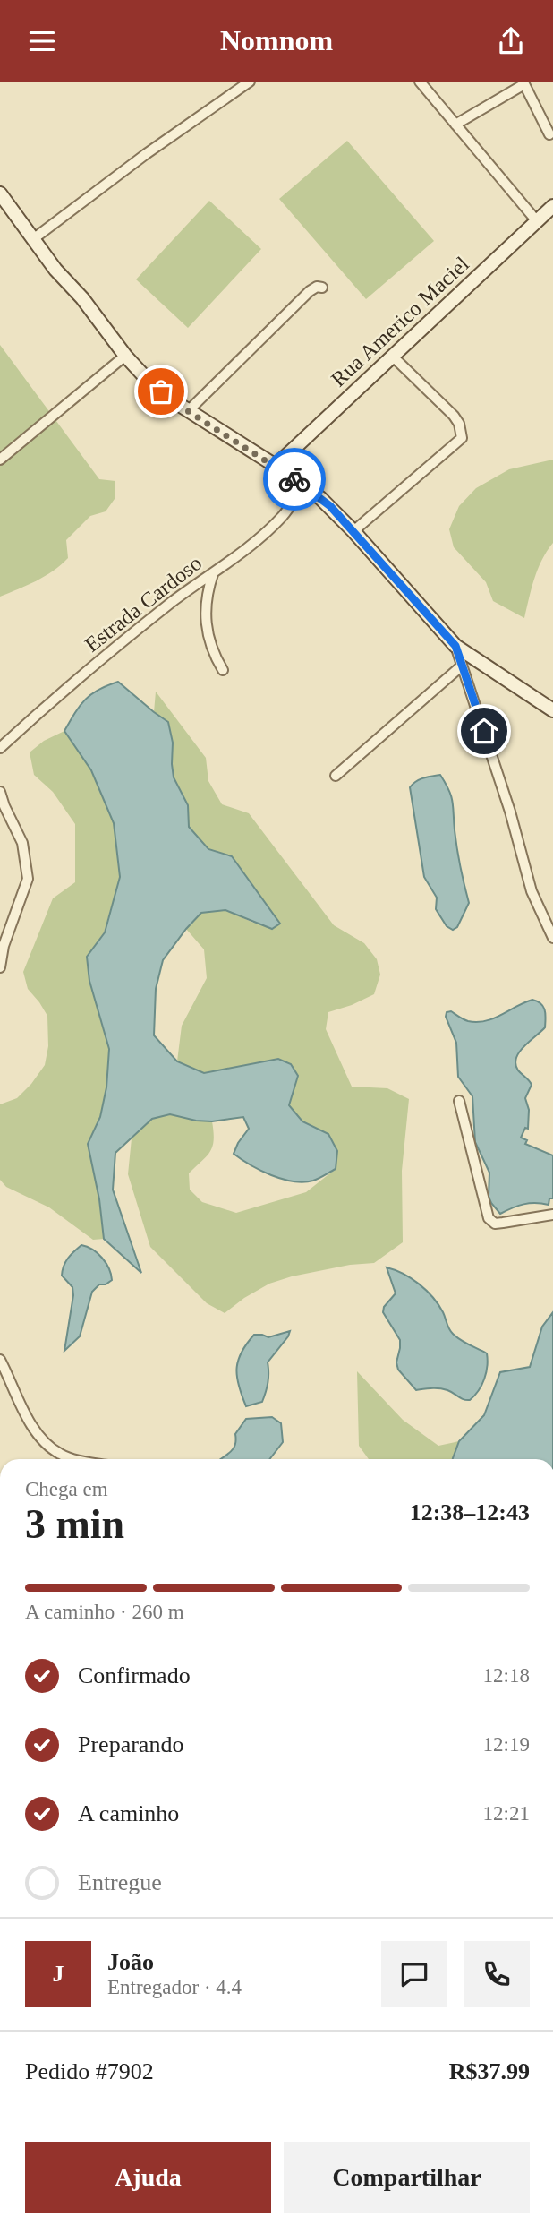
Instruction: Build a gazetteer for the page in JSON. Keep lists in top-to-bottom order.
{
  "streets": {
    "main road": ["Rua Americo Maciel"],
    "street": ["Estrada Cardoso"]
  },
  "page": {
    "header": "Nomnom",
    "heading": ["3 min", "Chega em", "12:38–12:43"],
    "panel": [
      "João",
      "Entregador · 4.4",
      "Pedido #7902",
      "R$37.99"
    ],
    "bar": "A caminho · 260 m",
    "list": [
      ["Confirmado", "12:18"],
      ["Preparando", "12:19"],
      ["A caminho", "12:21"],
      "Entregue"
    ],
    "round": "J",
    "buttons": ["Ajuda", "Compartilhar"]
  }
}
